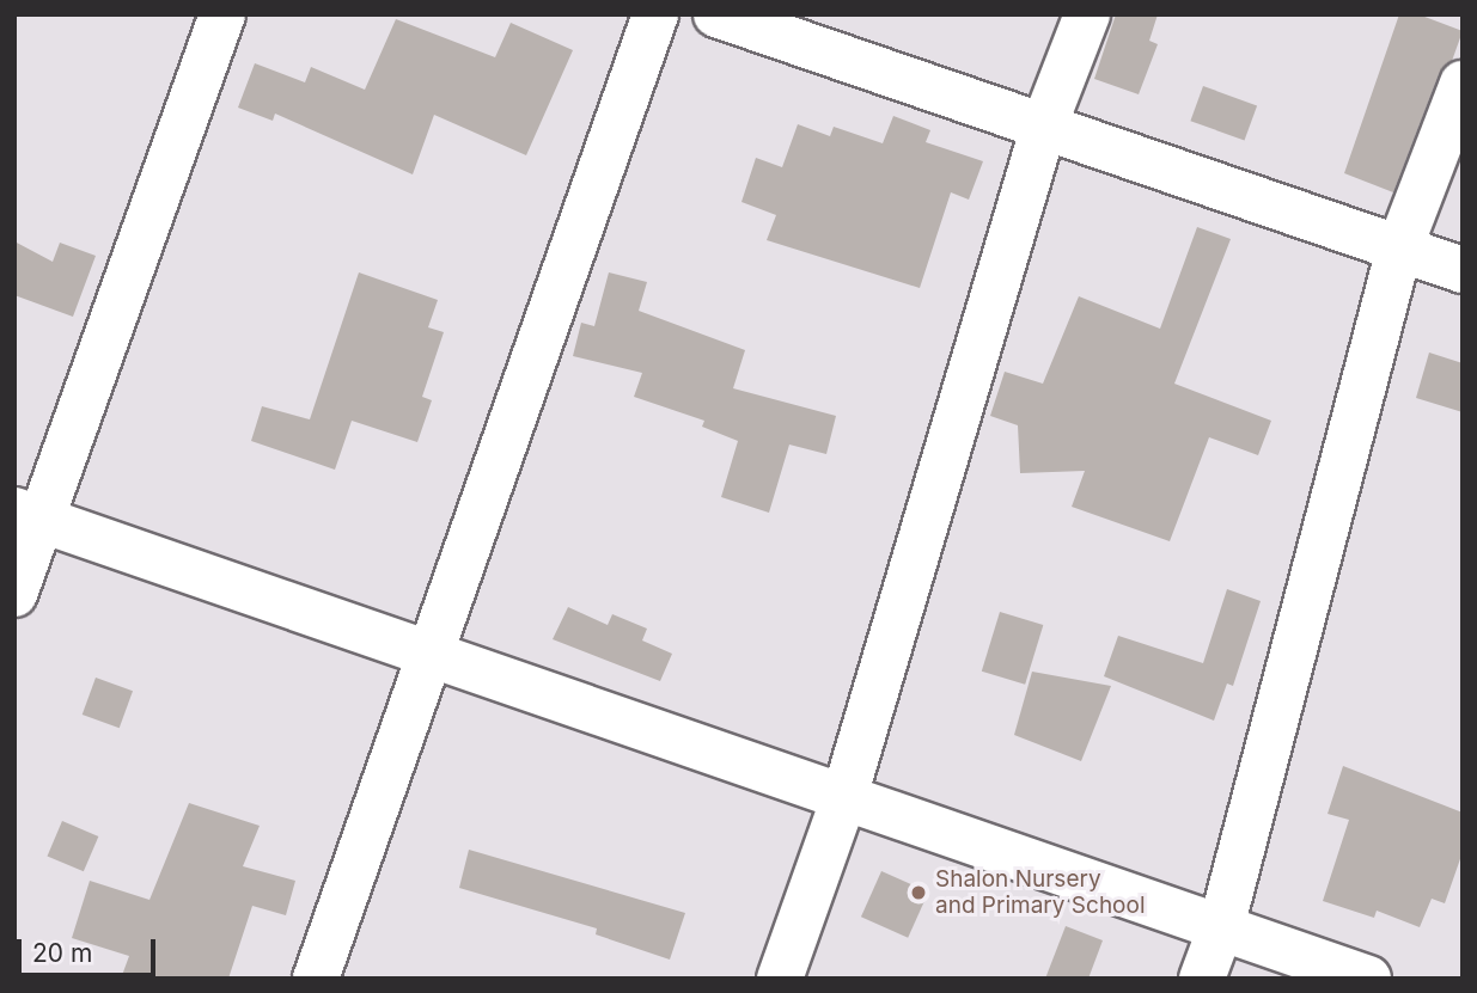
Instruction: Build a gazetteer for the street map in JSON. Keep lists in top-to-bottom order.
{
  "places": ["Shalon Nursery and Primary School"],
  "scale_bar": "20 m"
}
